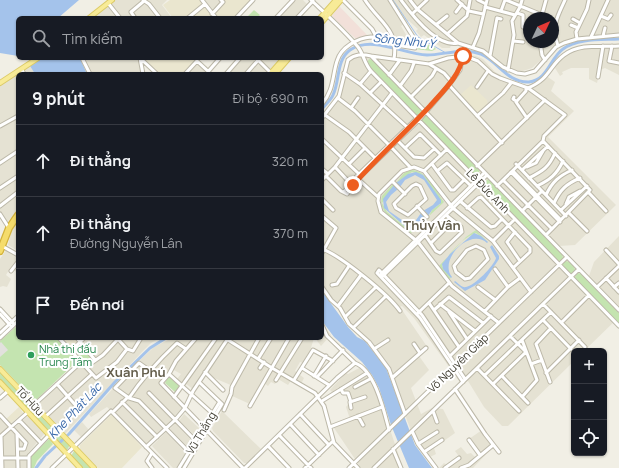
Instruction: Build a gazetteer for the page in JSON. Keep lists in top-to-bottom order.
{
  "streets": {
    "main road": ["Tố Hữu"],
    "street": ["Lê Đức Anh", "Võ Nguyên Giáp", "Vũ Thắng"]
  },
  "crossings": [
    ["Lê Đức Anh", "Võ Nguyên Giáp"]
  ],
  "districts": ["Thủy Vân", "Xuân Phú"],
  "water": ["Sông Như Ý", "Khe Phát Lác"],
  "places": ["Nhà thi đấu Trung Tâm"],
  "north": "top right",
  "page": {
    "search": "Tìm kiếm",
    "heading": ["9 phút", "Đi bộ · 690 m"],
    "list": [
      ["Đi thẳng", "320 m"],
      ["Đi thẳng", "Đường Nguyễn Lân", "370 m"],
      "Đến nơi"
    ],
    "map_buttons": ["+", "−"]
  }
}
